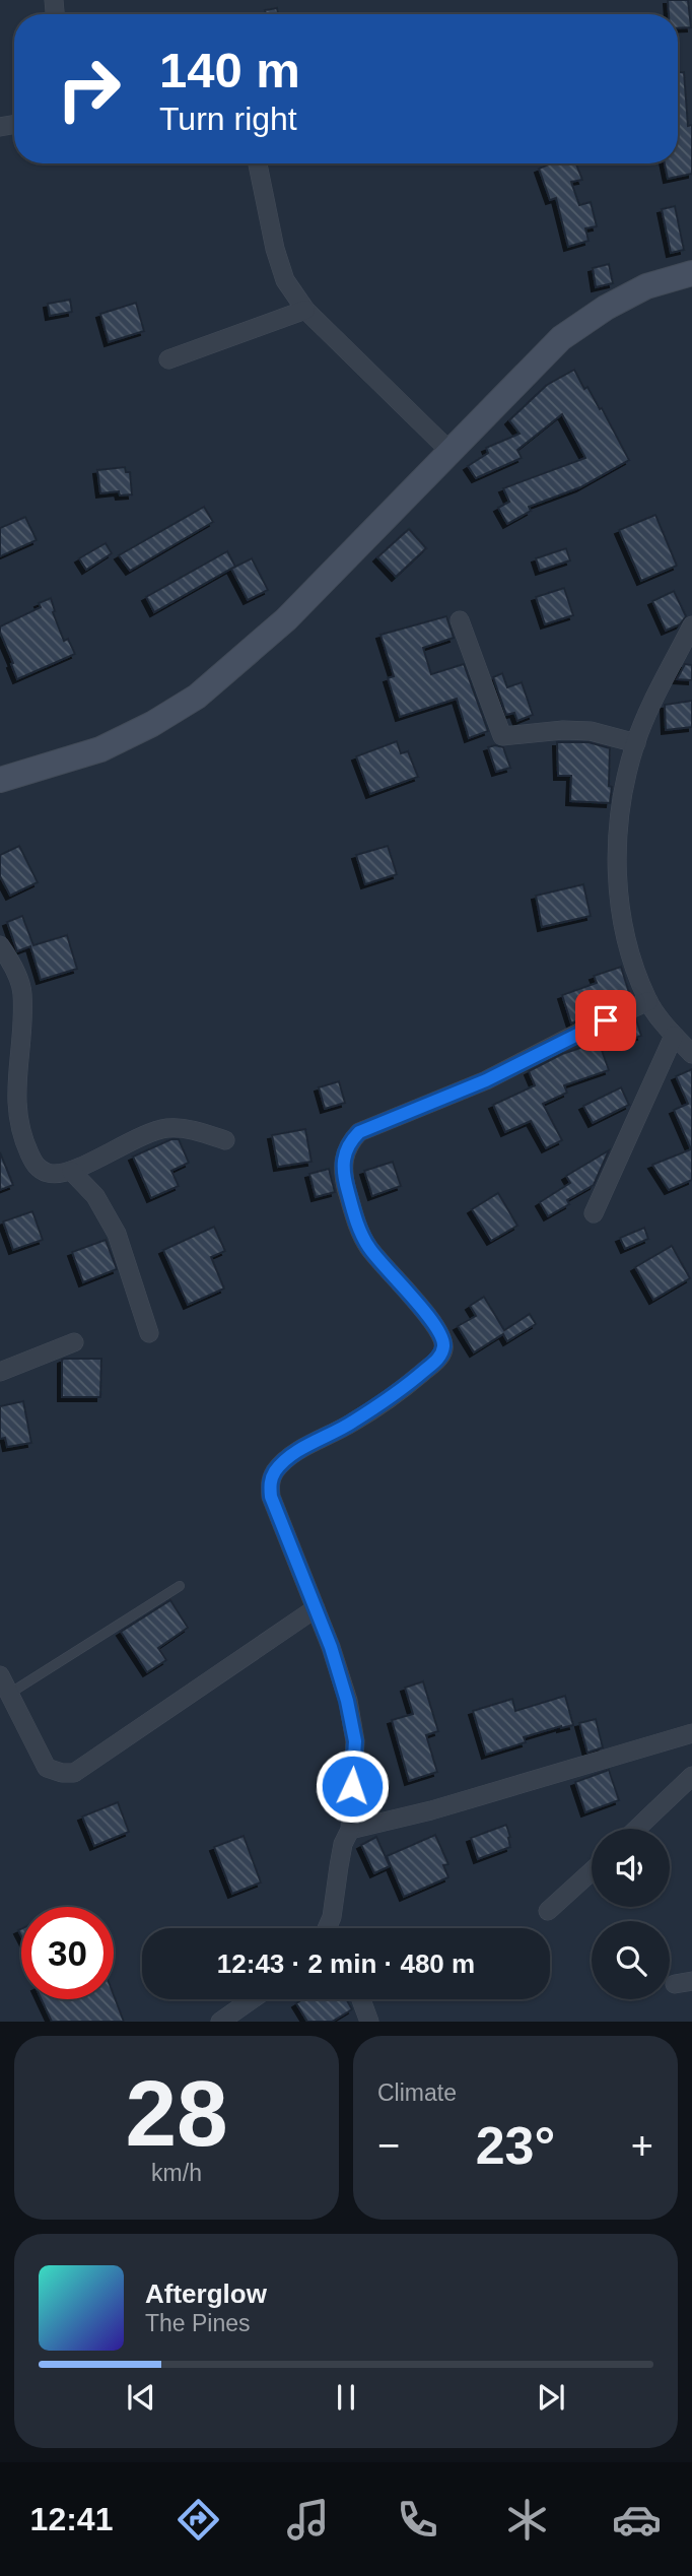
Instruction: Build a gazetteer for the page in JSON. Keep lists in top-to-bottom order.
{
  "page": {
    "turn": ["140 m", "Turn right"],
    "limit": "30",
    "trip": "12:43 · 2 min · 480 m",
    "tile": [
      ["28", "km/h"],
      "Climate"
    ],
    "heat": ["−", "23°", "+"],
    "song": ["Afterglow", "The Pines"],
    "tabs": "12:41"
  }
}
